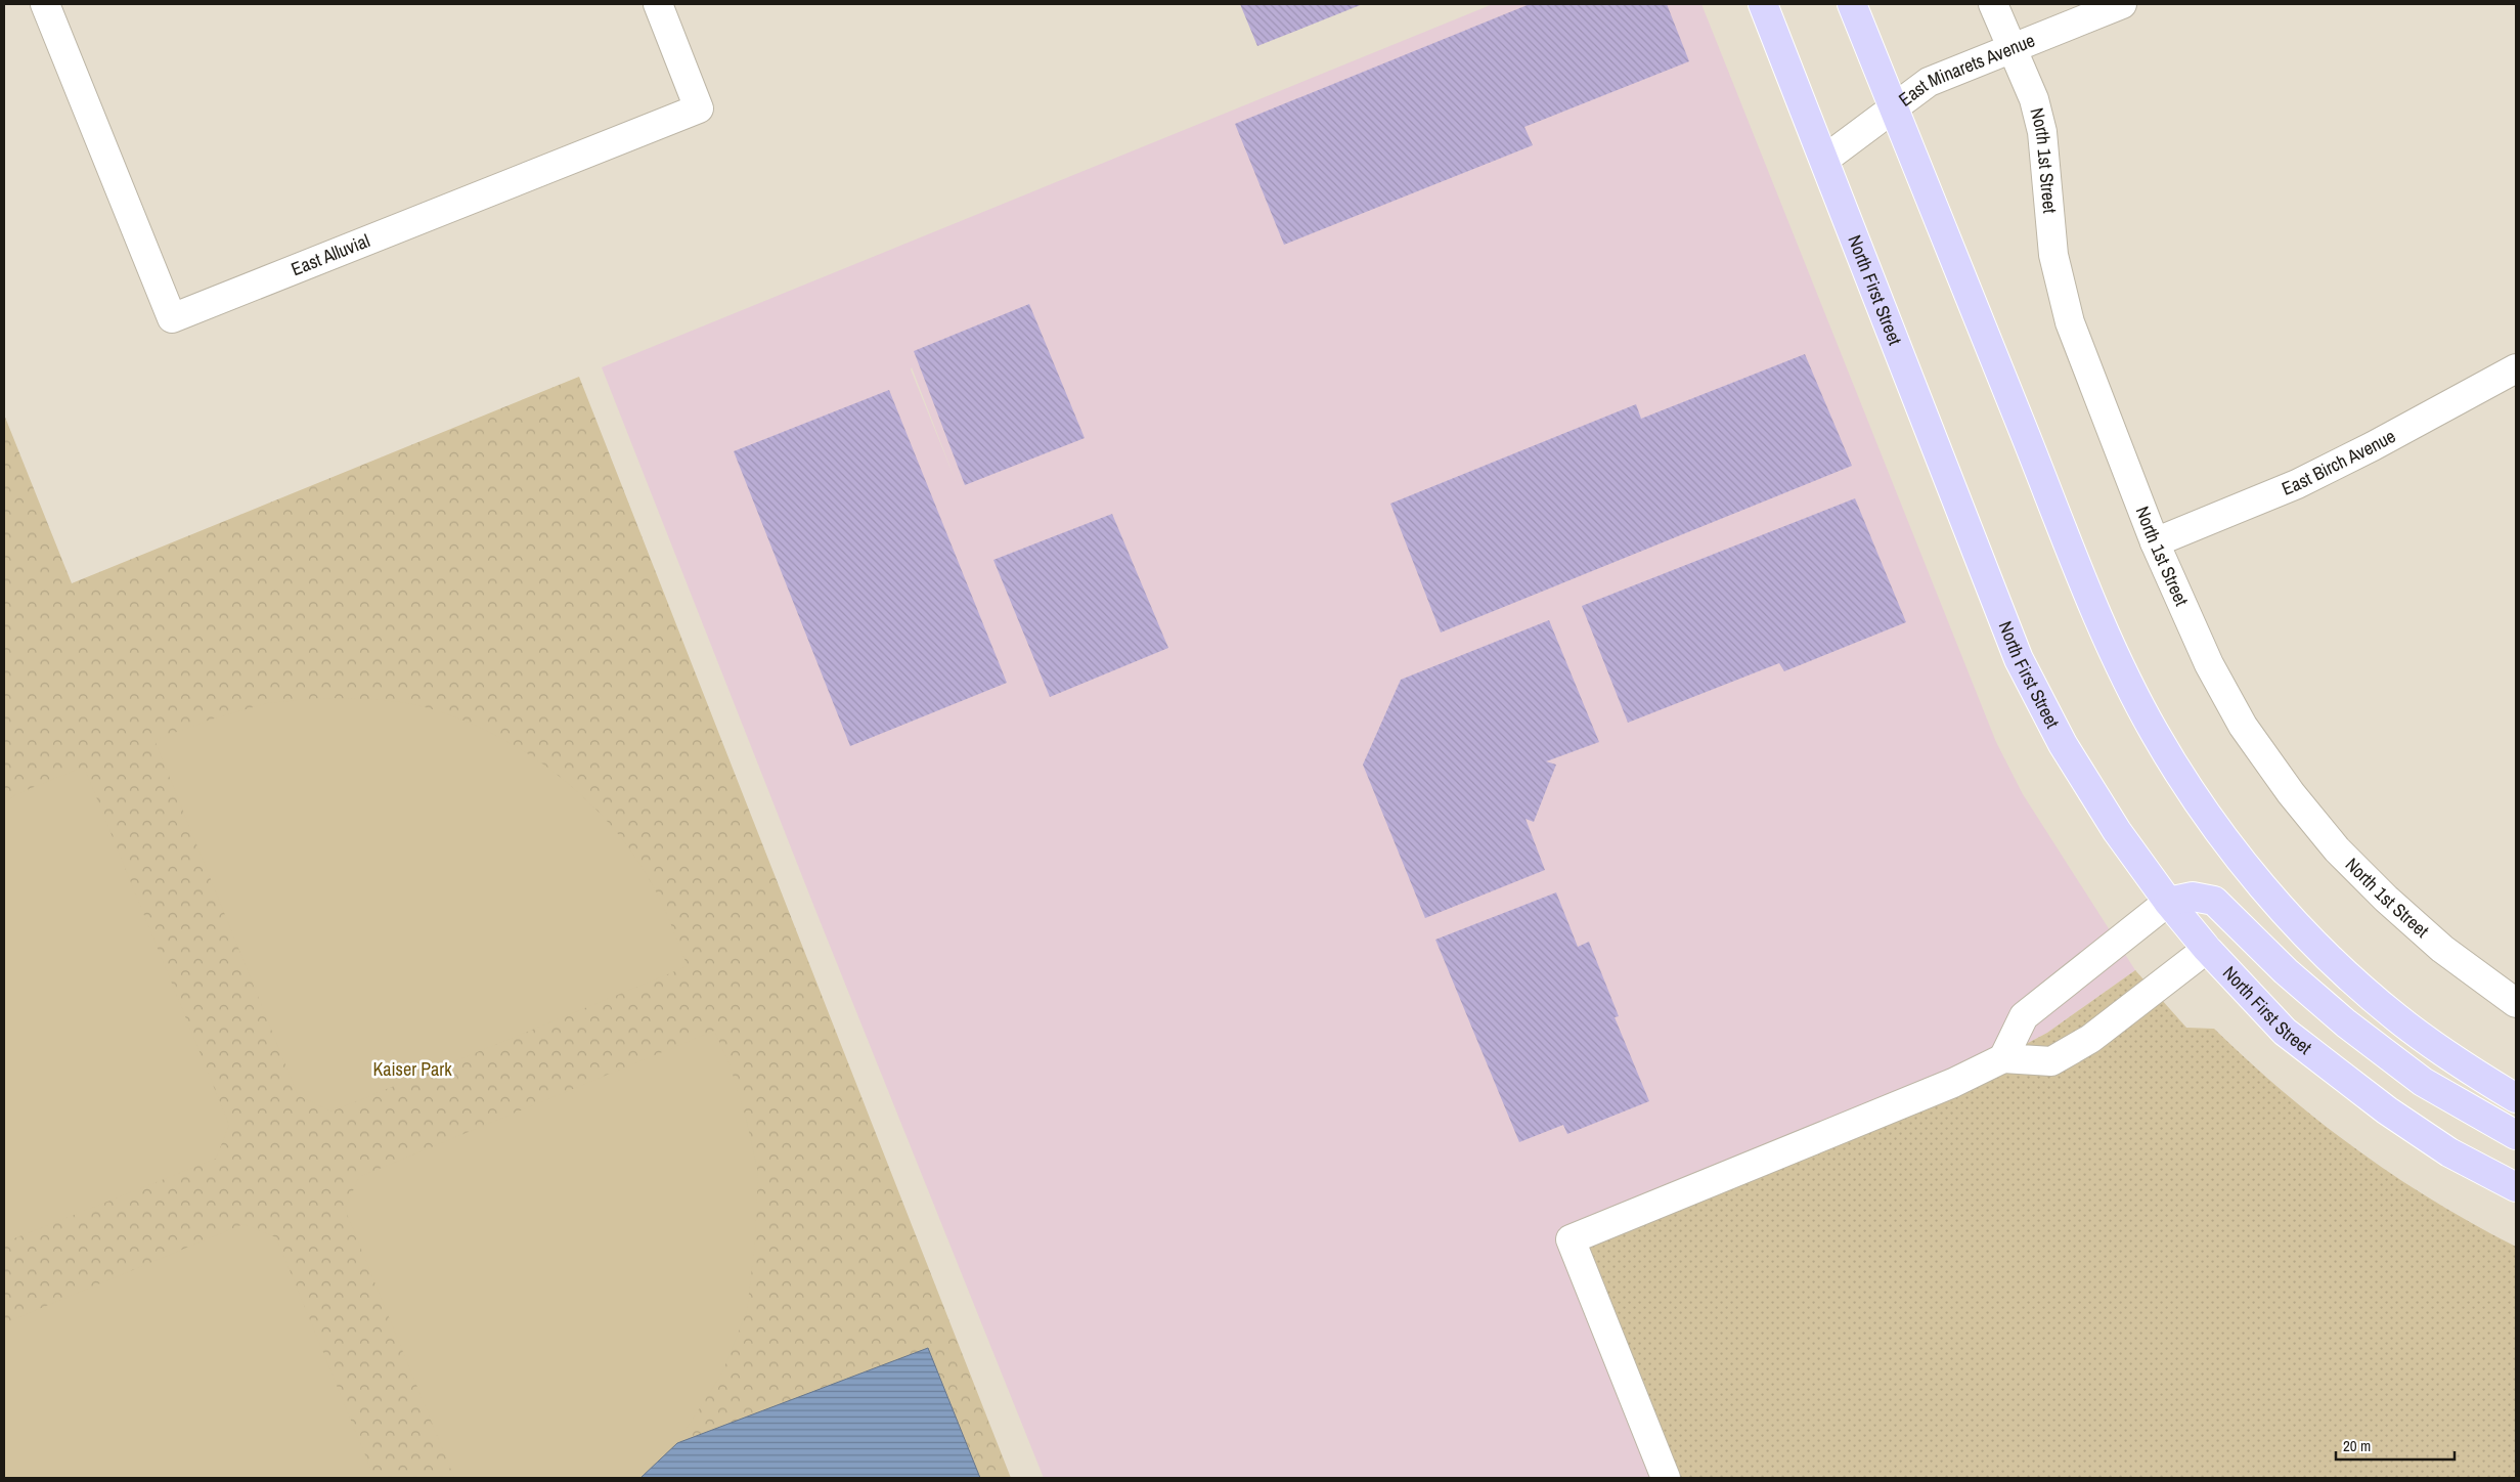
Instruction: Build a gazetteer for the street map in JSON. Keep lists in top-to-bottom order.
{
  "streets": {
    "main road": ["North First Street"],
    "street": [
      "East Minarets Avenue",
      "North 1st Street",
      "East Alluvial",
      "East Birch Avenue"
    ]
  },
  "crossings": [
    ["East Minarets Avenue", "North 1st Street"],
    ["East Minarets Avenue", "North First Street"],
    ["North 1st Street", "East Birch Avenue"]
  ],
  "parks": ["Kaiser Park"],
  "scale_bar": "20 m"
}
